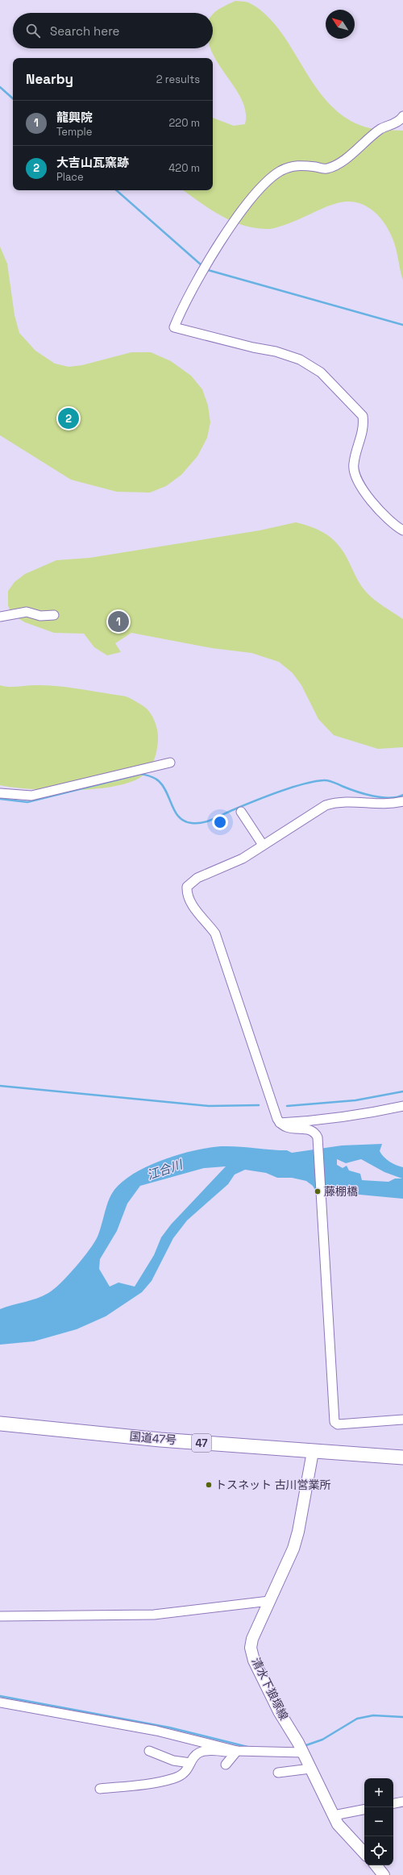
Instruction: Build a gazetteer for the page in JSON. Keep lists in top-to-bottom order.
{
  "streets": {
    "highway": ["国道47号", "47"],
    "main road": ["清水下狼塚線"]
  },
  "crossings": [
    ["国道47号", "清水下狼塚線"]
  ],
  "water": ["江合川"],
  "places": ["藤棚橋", "トスネット 古川営業所"],
  "north": "top left",
  "page": {
    "search": "Search here",
    "heading": ["Nearby", "2 results"],
    "list": [
      {
        "mark": "1",
        "name": "龍興院",
        "note": "Temple",
        "value": "220 m"
      },
      {
        "mark": "2",
        "name": "大吉山瓦窯跡",
        "note": "Place",
        "value": "420 m"
      }
    ],
    "pins": ["2", "1"],
    "map_buttons": ["+", "−"]
  }
}
